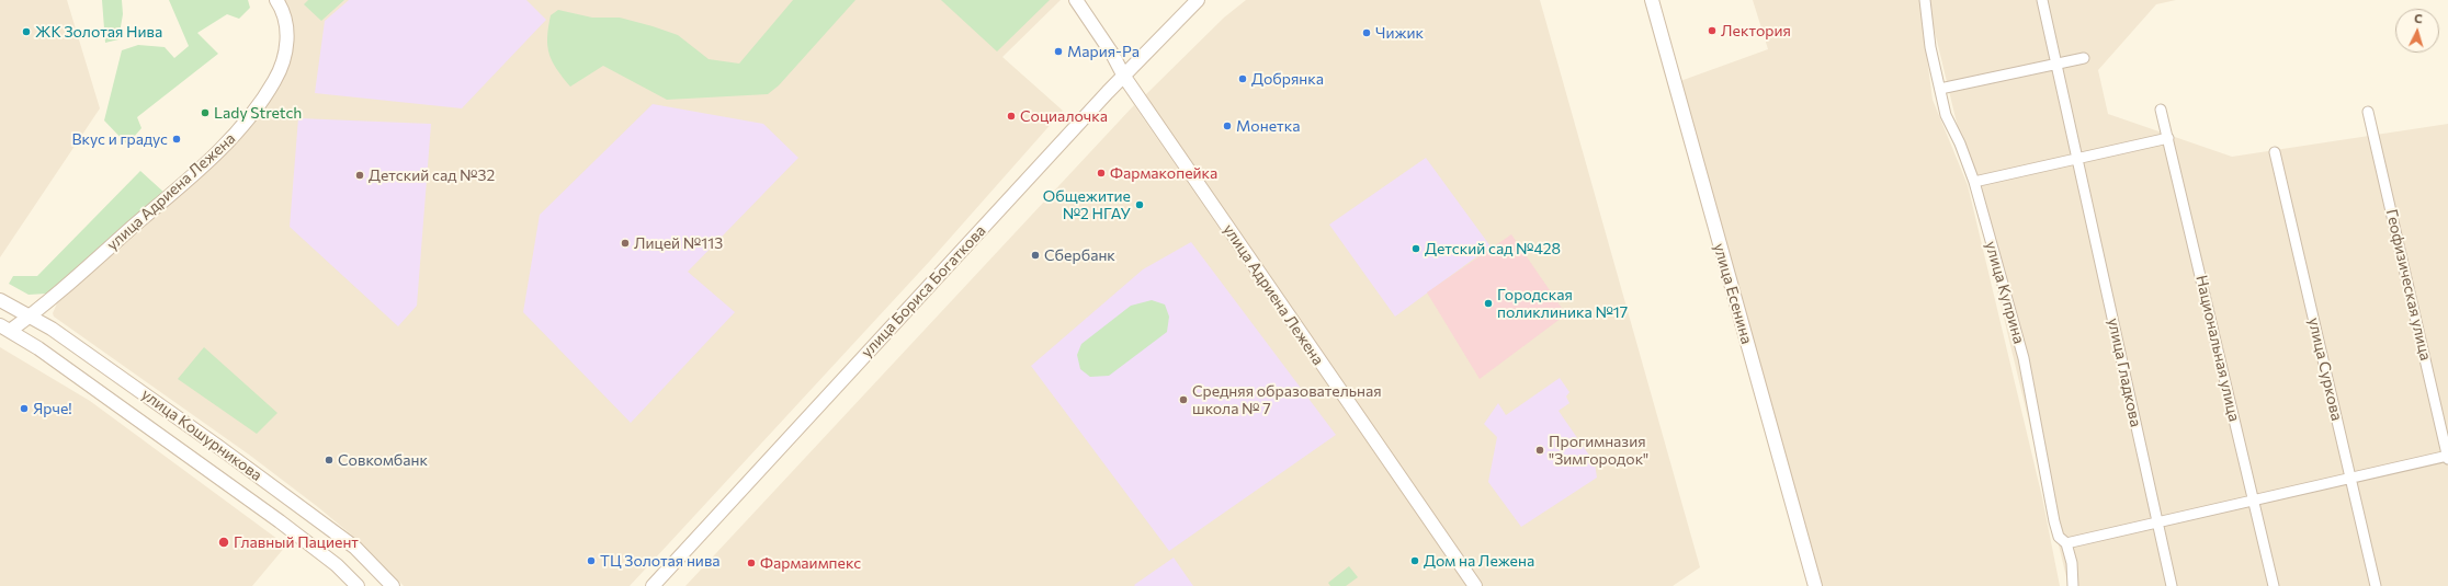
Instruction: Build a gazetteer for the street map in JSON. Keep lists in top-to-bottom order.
{
  "streets": {
    "street": [
      "улица Адриена Лежена",
      "Геофизическая улица",
      "улица Бориса Богаткова",
      "улица Куприна",
      "улица Есенина",
      "Национальная улица",
      "улица Суркова",
      "улица Гладкова",
      "улица Кошурникова"
    ]
  },
  "crossings": [
    ["улица Адриена Лежена", "улица Бориса Богаткова"],
    ["улица Адриена Лежена", "улица Кошурникова"]
  ],
  "places": [
    "Лектория",
    "ЖК Золотая Нива",
    "Чижик",
    "Мария-Ра",
    "Добрянка",
    "Lady Stretch",
    "Социалочка",
    "Монетка",
    "Вкус и градус",
    "Фармакопейка",
    "Детский сад №32",
    "Общежитие №2 НГАУ",
    "Лицей №113",
    "Детский сад №428",
    "Сбербанк",
    "Городская поликлиника №17",
    "Средняя образовательная школа № 7",
    "Ярче!",
    "Прогимназия \"Зимгородок\"",
    "Совкомбанк",
    "Главный Пациент",
    "ТЦ Золотая нива",
    "Дом на Лежена",
    "Фармаимпекс"
  ],
  "north": "top"
}
